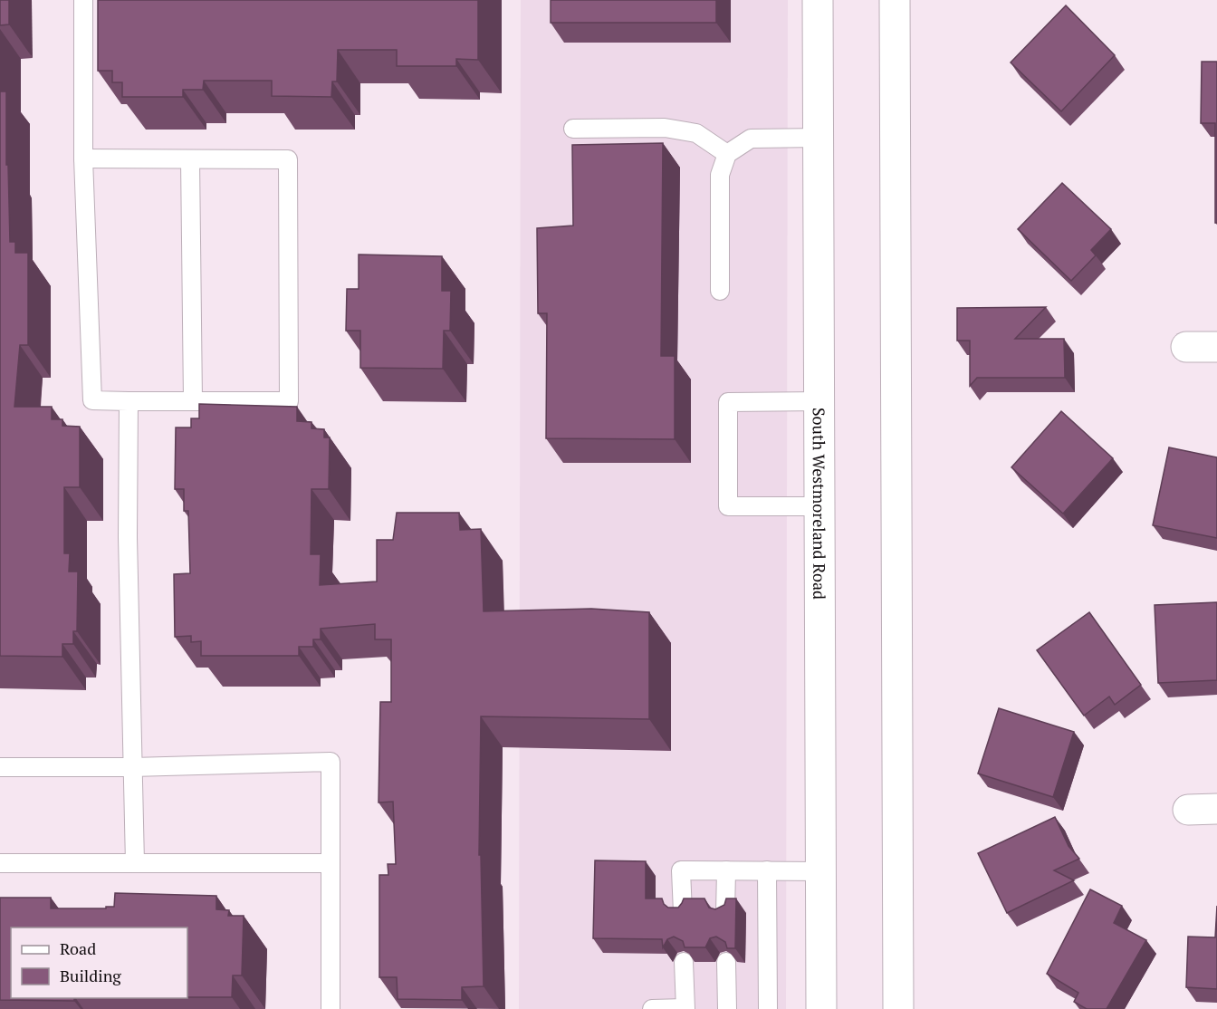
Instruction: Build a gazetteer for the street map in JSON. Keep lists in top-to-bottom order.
{
  "streets": {
    "main road": ["South Westmoreland Road"]
  },
  "legend": ["Road", "Building"]
}
